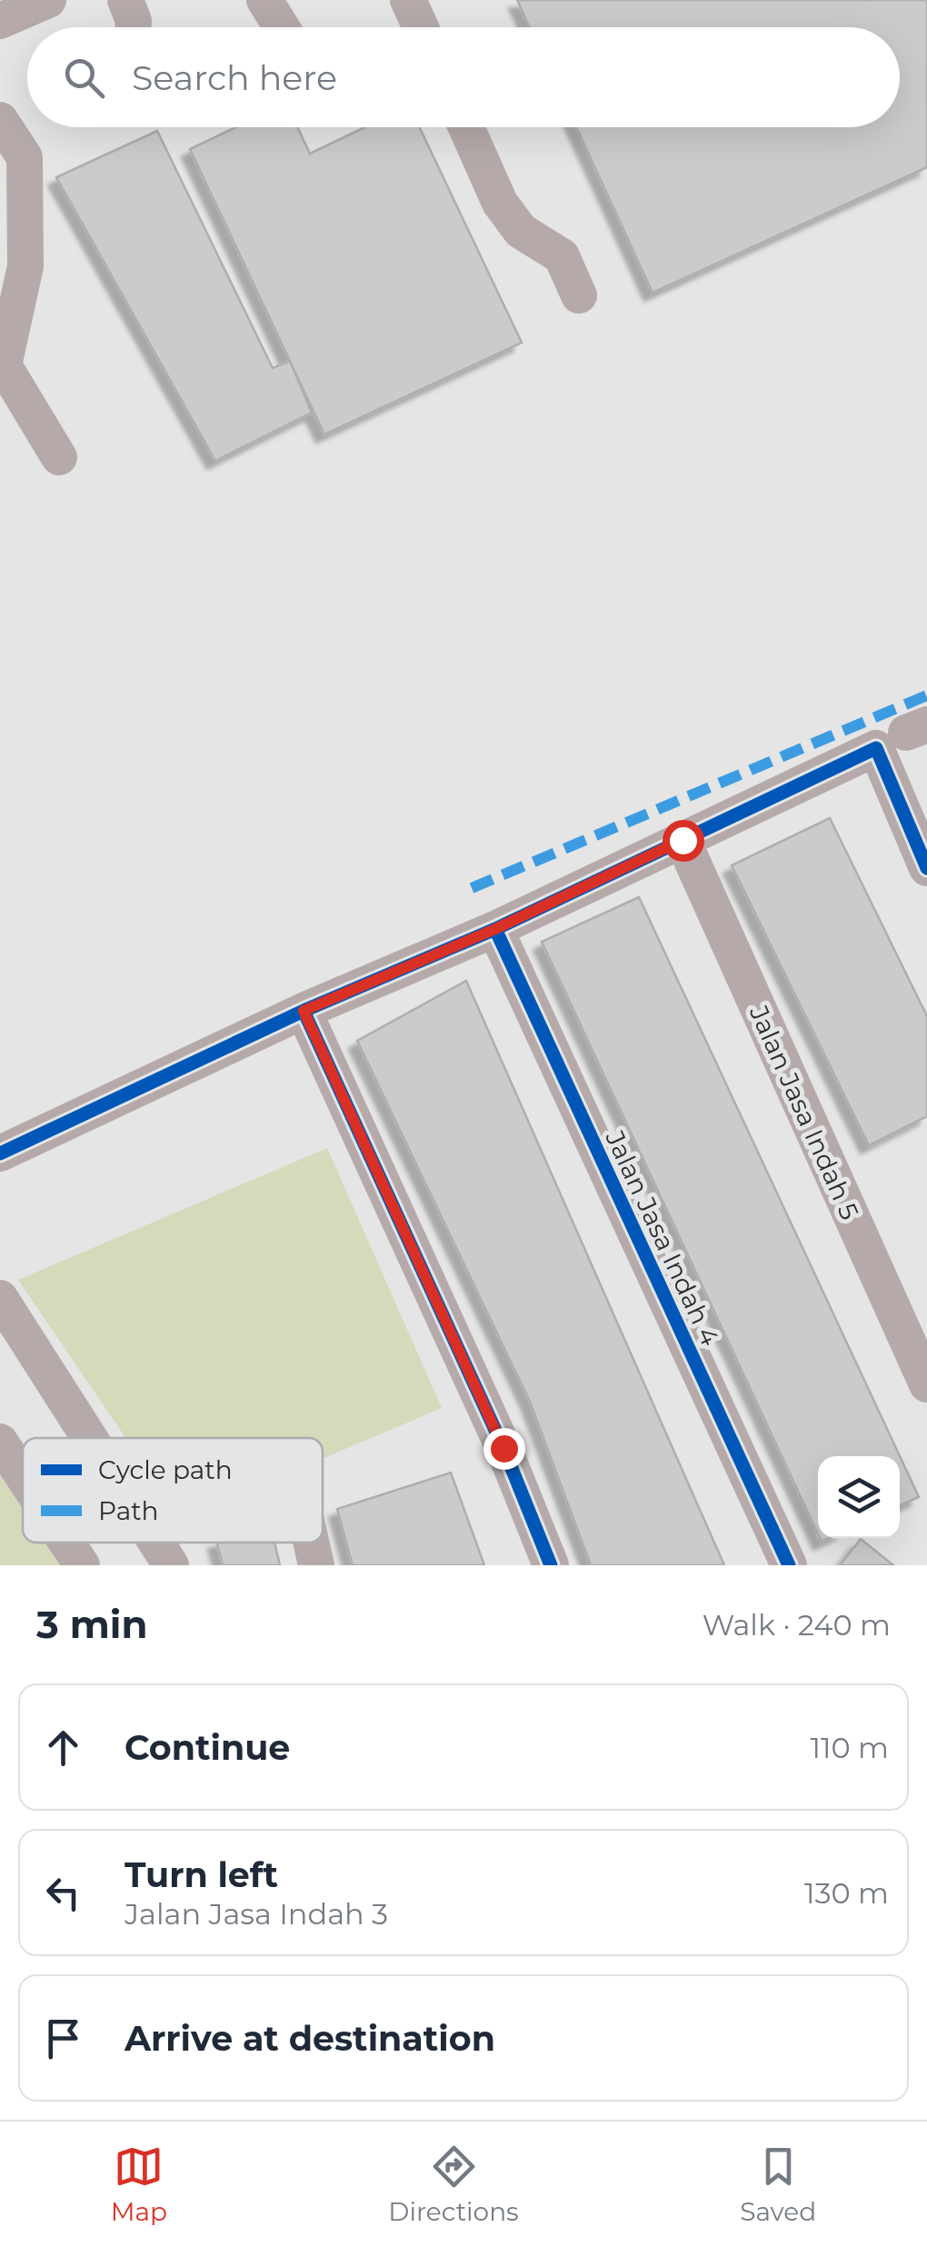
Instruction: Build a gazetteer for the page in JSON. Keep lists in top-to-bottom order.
{
  "streets": {
    "street": ["Jalan Jasa Indah 5", "Jalan Jasa Indah 4"]
  },
  "legend": ["Cycle path", "Path"],
  "page": {
    "search": "Search here",
    "heading": ["3 min", "Walk · 240 m"],
    "list": [
      ["Continue", "110 m"],
      ["Turn left", "Jalan Jasa Indah 3", "130 m"],
      "Arrive at destination"
    ],
    "nav": ["Map", "Directions", "Saved"]
  }
}
